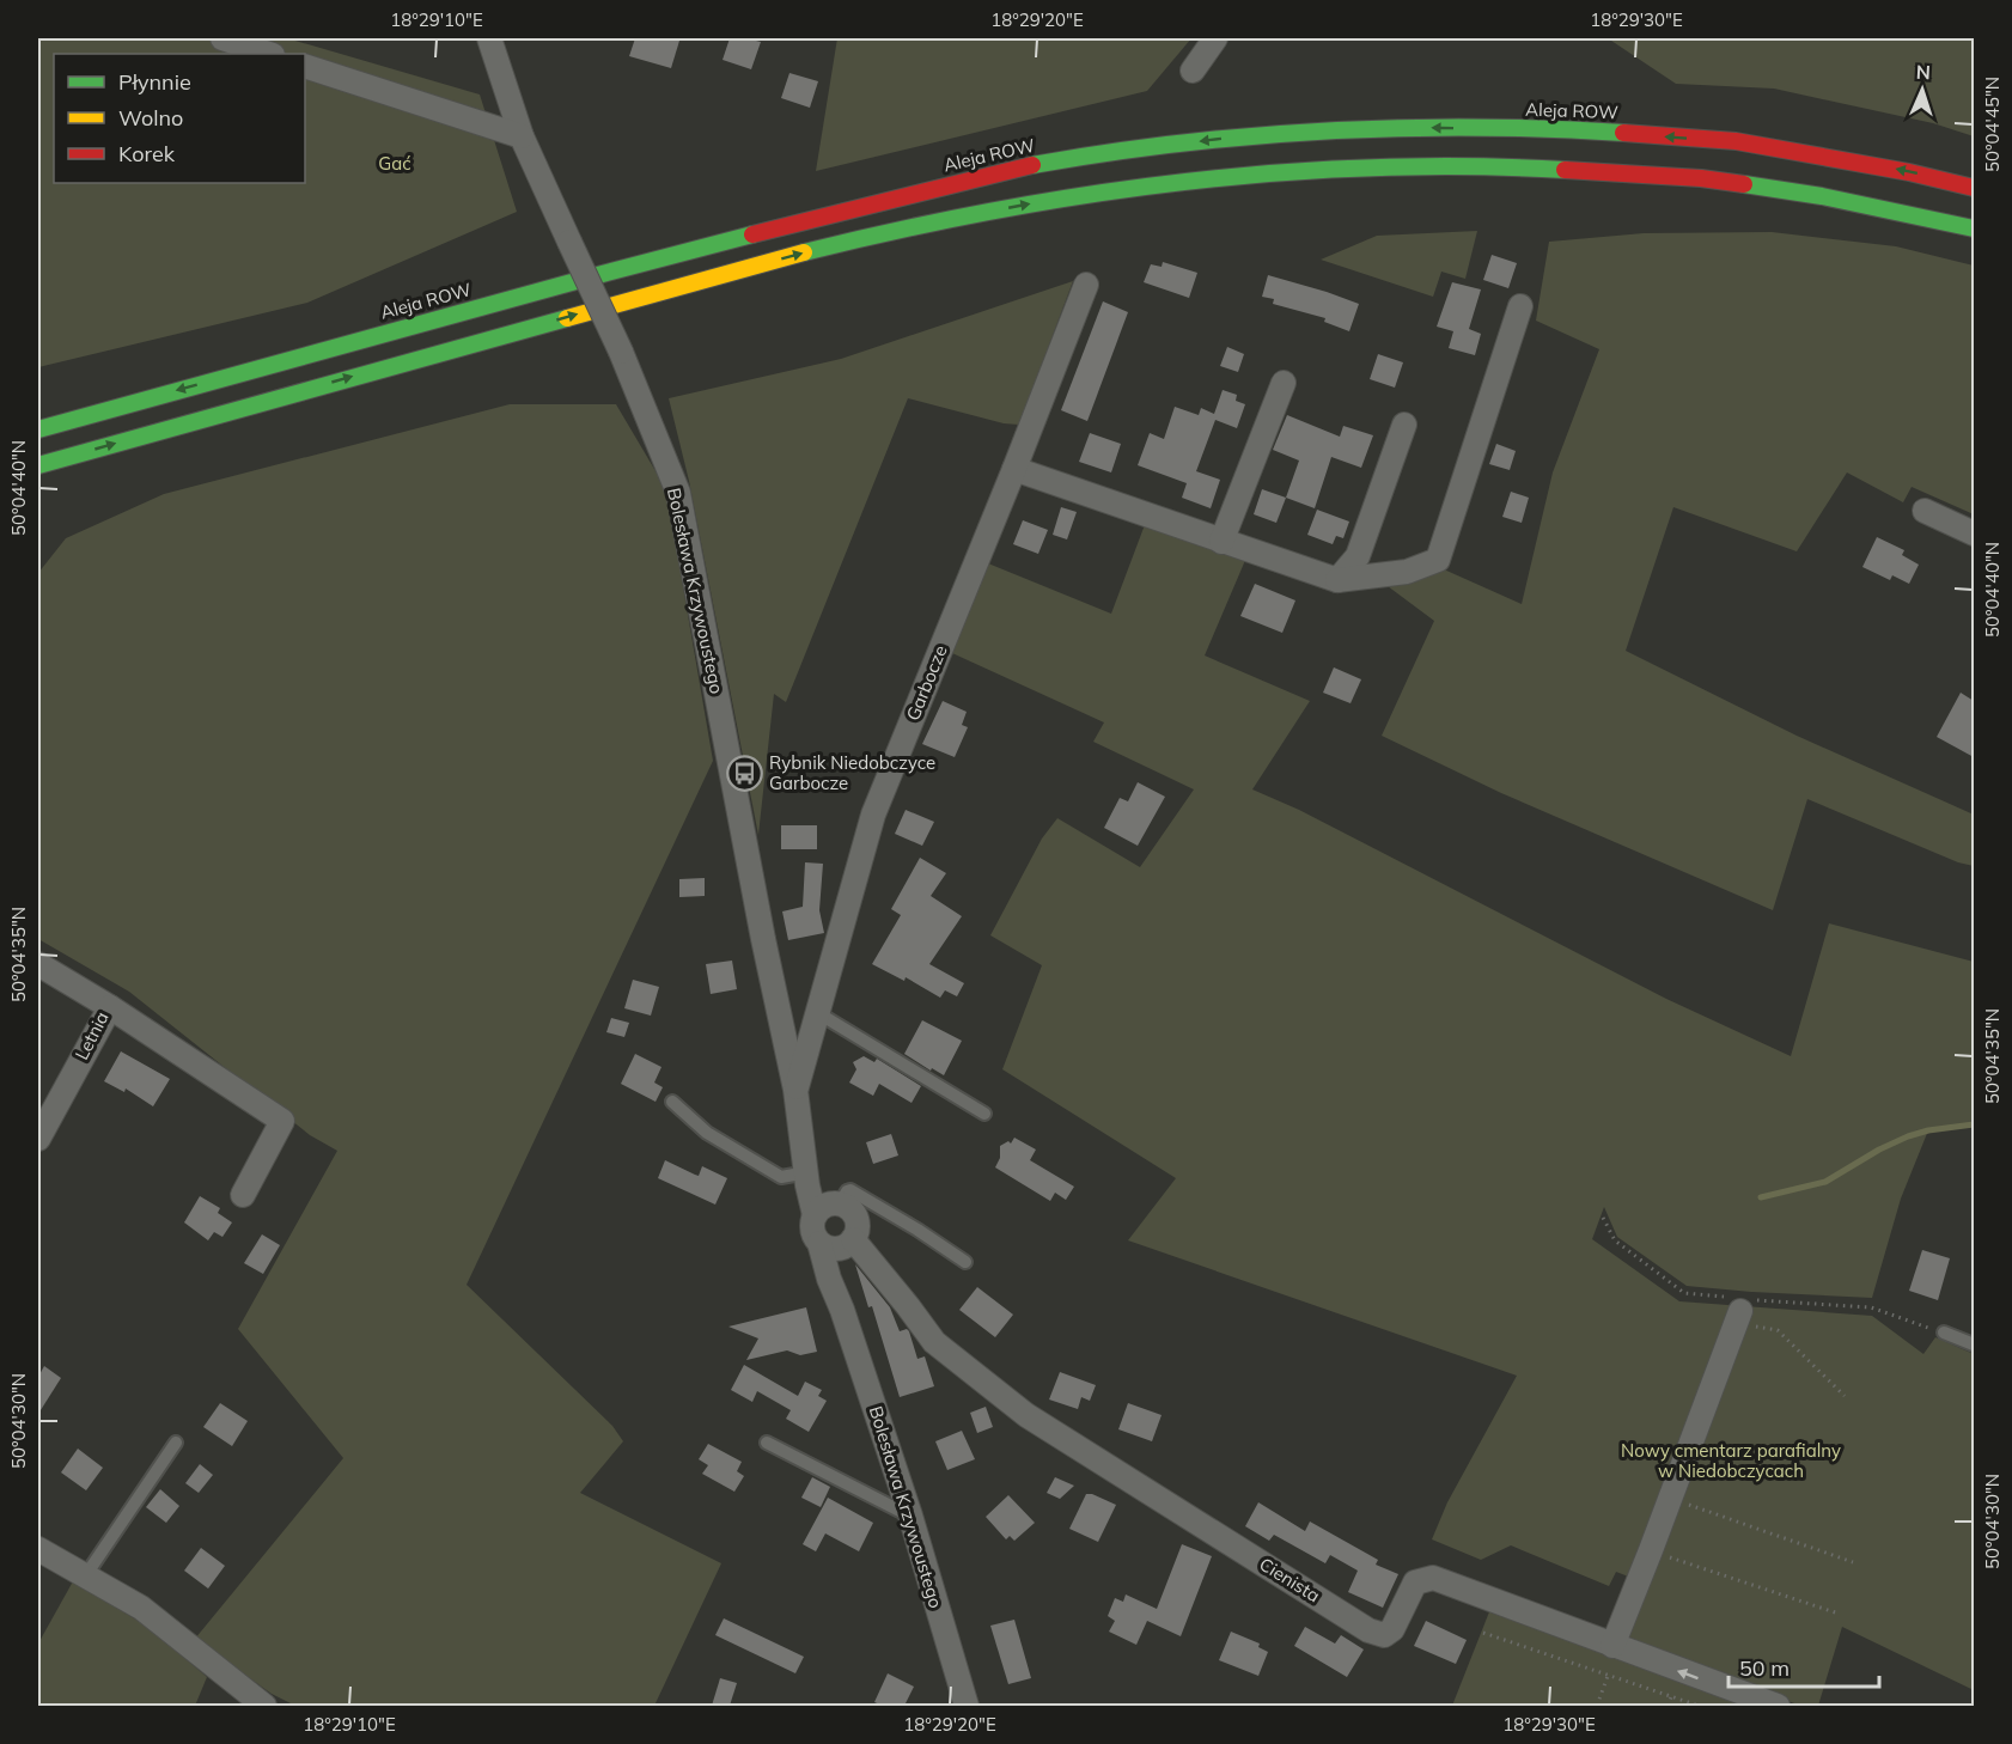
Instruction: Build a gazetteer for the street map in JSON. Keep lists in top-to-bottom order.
{
  "streets": {
    "main road": ["Aleja ROW"],
    "street": [
      "Bolesława Krzywoustego",
      "Garbocze",
      "Letnia",
      "Cienista"
    ]
  },
  "crossings": [
    ["Bolesława Krzywoustego", "Garbocze"],
    ["Bolesława Krzywoustego", "Cienista"]
  ],
  "parks": ["Gać", "Nowy cmentarz parafialny w Niedobczycach"],
  "places": {
    "bus stop": ["Rybnik Niedobczyce Garbocze"]
  },
  "legend": ["Płynnie", "Wolno", "Korek"],
  "scale_bar": "50 m",
  "north": "top",
  "coordinates": [
    "18°29'10\"E",
    "18°29'20\"E",
    "18°29'30\"E",
    "50°04'45\"N",
    "50°04'40\"N",
    "50°04'35\"N",
    "50°04'30\"N"
  ]
}
